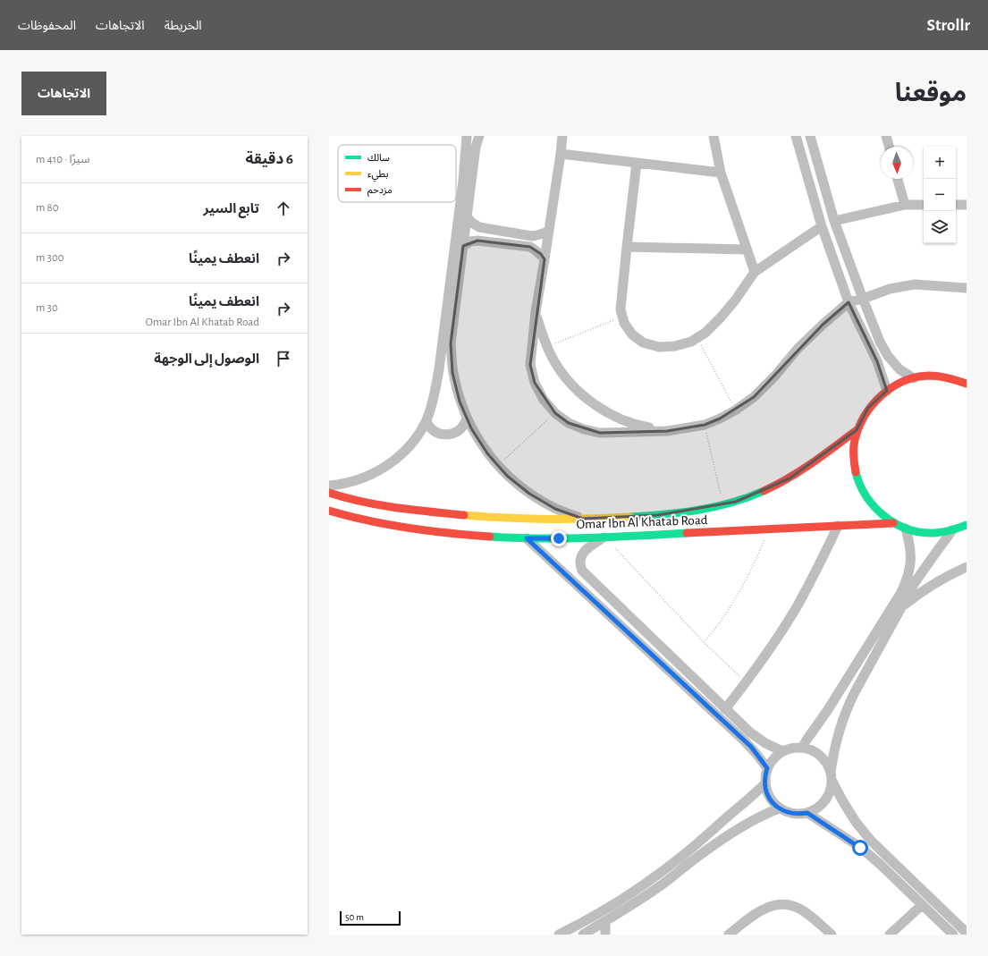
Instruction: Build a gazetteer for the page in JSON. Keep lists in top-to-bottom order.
{
  "streets": {
    "street": ["Omar Ibn Al Khatab Road"]
  },
  "legend": ["سالك", "بطيء", "مزدحم"],
  "scale_bar": "50 m",
  "north": "bottom",
  "page": {
    "header": "Strollr",
    "nav": ["الخريطة", "الاتجاهات", "المحفوظات"],
    "title": "موقعنا",
    "buttons": "الاتجاهات",
    "heading": ["6 دقيقة", "سيرًا · 410 m"],
    "map_buttons": ["+", "−"],
    "list": [
      ["تابع السير", "80 m"],
      ["انعطف يمينًا", "300 m"],
      ["انعطف يمينًا", "Omar Ibn Al Khatab Road", "30 m"],
      "الوصول إلى الوجهة"
    ],
    "scale": "50 m"
  }
}
